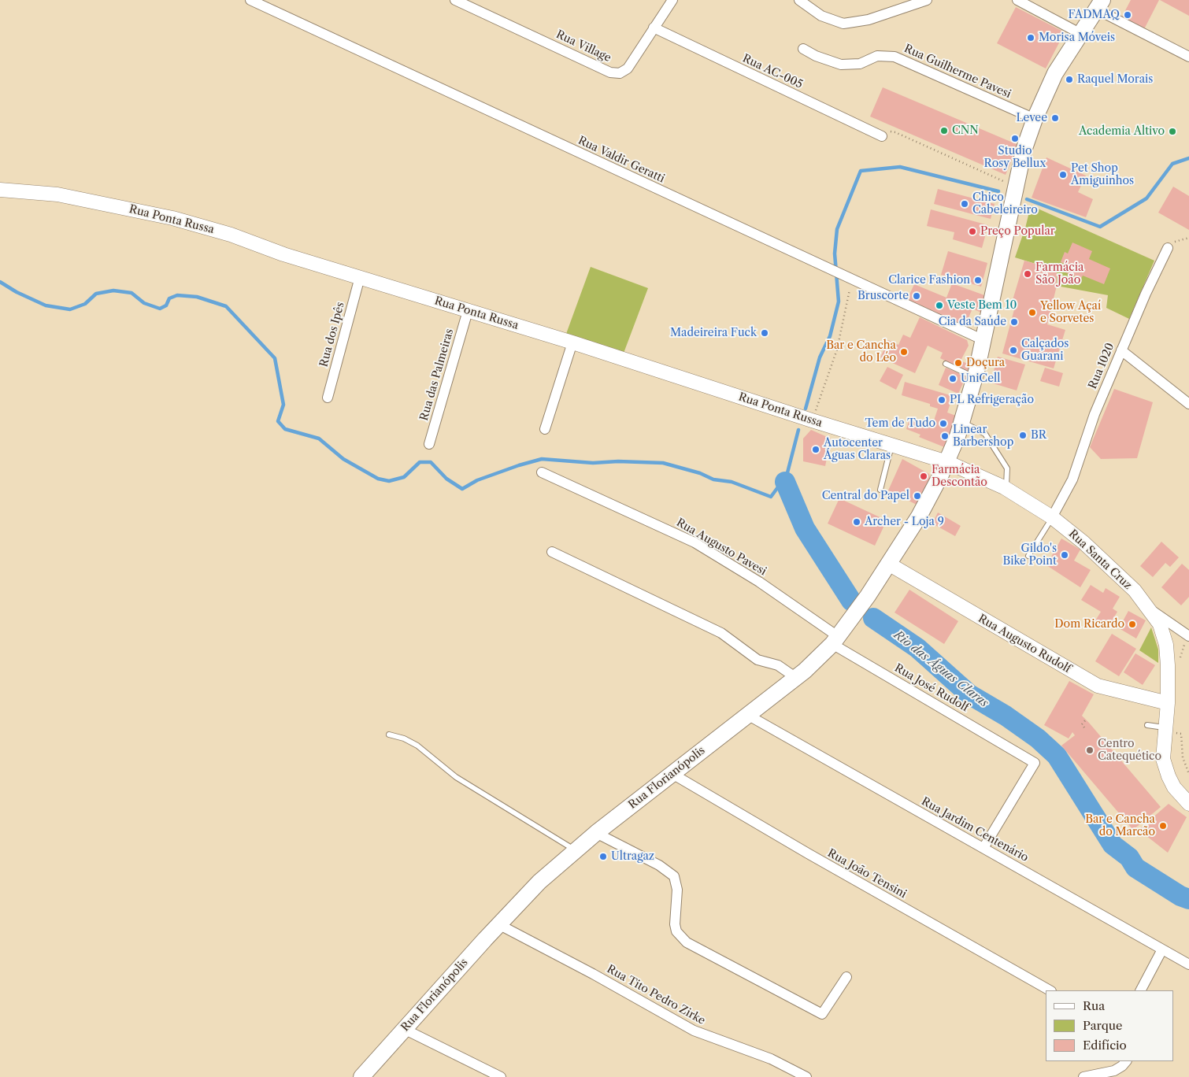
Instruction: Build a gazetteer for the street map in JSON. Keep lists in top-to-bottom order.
{
  "streets": {
    "main road": ["Rua Florianópolis"],
    "street": [
      "Rua Village",
      "Rua AC-005",
      "Rua Guilherme Pavesi",
      "Rua Valdir Geratti",
      "Rua Ponta Russa",
      "Rua dos Ipês",
      "Rua 1020",
      "Rua das Palmeiras",
      "Rua Augusto Pavesi",
      "Rua Santa Cruz",
      "Rua Augusto Rudolf",
      "Rua José Rudolf",
      "Rua Jardim Centenário",
      "Rua João Tensini",
      "Rua Tito Pedro Zirke"
    ]
  },
  "crossings": [
    ["Rua Village", "Rua AC-005"],
    ["Rua Guilherme Pavesi", "Rua Florianópolis"],
    ["Rua Valdir Geratti", "Rua Florianópolis"],
    ["Rua Ponta Russa", "Rua dos Ipês"],
    ["Rua Ponta Russa", "Rua das Palmeiras"],
    ["Rua Ponta Russa", "Rua Santa Cruz"],
    ["Rua Ponta Russa", "Rua Florianópolis"],
    ["Rua 1020", "Rua Santa Cruz"],
    ["Rua Augusto Pavesi", "Rua José Rudolf"],
    ["Rua Augusto Pavesi", "Rua Florianópolis"],
    ["Rua Santa Cruz", "Rua Augusto Rudolf"],
    ["Rua Santa Cruz", "Rua Florianópolis"],
    ["Rua Augusto Rudolf", "Rua Florianópolis"],
    ["Rua José Rudolf", "Rua Florianópolis"],
    ["Rua José Rudolf", "Rua Jardim Centenário"],
    ["Rua Florianópolis", "Rua Jardim Centenário"],
    ["Rua Florianópolis", "Rua João Tensini"],
    ["Rua Florianópolis", "Rua Tito Pedro Zirke"]
  ],
  "water": ["Rio das Águas Claras"],
  "places": [
    "FADMAQ",
    "Morisa Móveis",
    "Raquel Morais",
    "Levee",
    "CNN",
    "Academia Altivo",
    "Studio Rosy Bellux",
    "Pet Shop Amiguinhos",
    "Chico Cabeleireiro",
    "Preço Popular",
    "Farmácia São João",
    "Clarice Fashion",
    "Bruscorte",
    "Veste Bem 10",
    "Yellow Açaí e Sorvetes",
    "Cia da Saúde",
    "Madeireira Fuck",
    "Calçados Guarani",
    "Bar e Cancha do Léo",
    "Doçura",
    "UniCell",
    "PL Refrigeração",
    "Tem de Tudo",
    "BR",
    "Linear Barbershop",
    "Autocenter Águas Claras",
    "Farmácia Descontão",
    "Central do Papel",
    "Archer - Loja 9",
    "Gildo's Bike Point",
    "Dom Ricardo",
    "Centro Catequético",
    "Bar e Cancha do Marcão",
    "Ultragaz"
  ],
  "legend": ["Rua", "Parque", "Edifício"]
}
